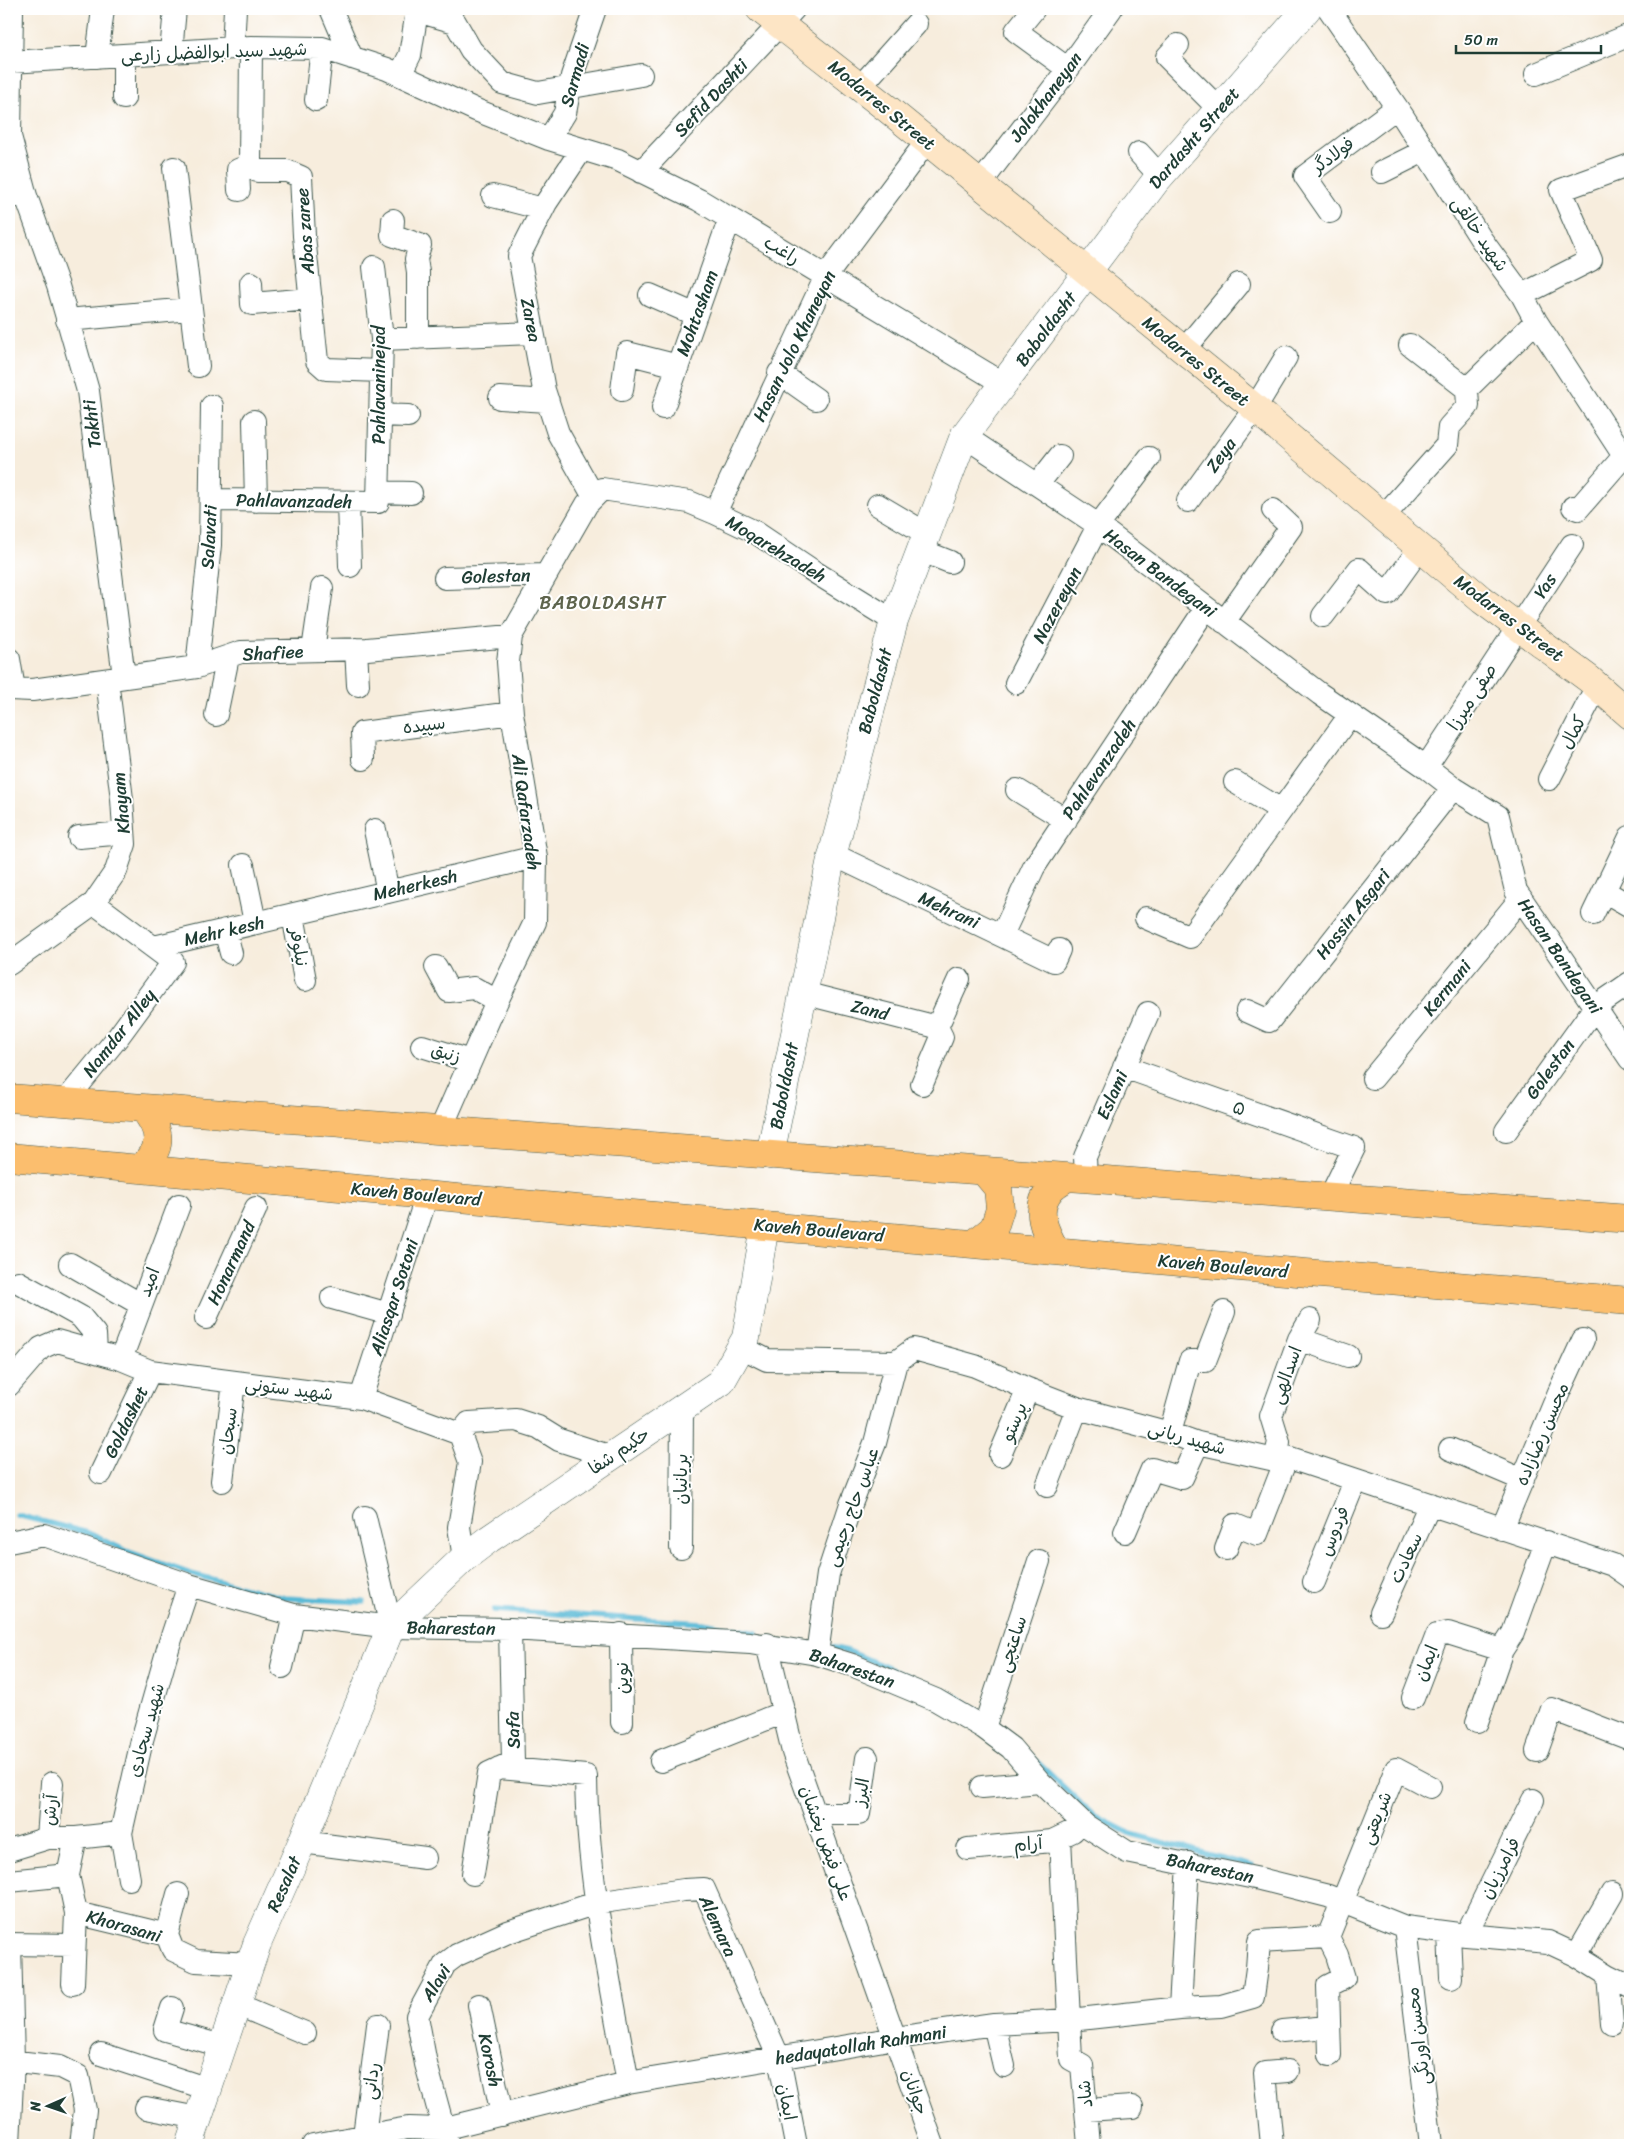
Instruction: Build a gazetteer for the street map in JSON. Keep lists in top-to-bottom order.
{
  "streets": {
    "main road": ["Modarres Street", "Kaveh Boulevard"],
    "street": [
      "شهید سید ابوالفضل زارعی",
      "Sarmadi",
      "Jolokhaneyan",
      "Sefid Dashti",
      "Dardasht Street",
      "فولادگر",
      "Abas zaree",
      "شهید خالقی",
      "راغب",
      "Mohtasham",
      "Zarea",
      "Baboldasht",
      "Hasan Jolo Khaneyan",
      "Pahlavaninejad",
      "Takhti",
      "Zeya",
      "Pahlavanzadeh",
      "Salavati",
      "Moqarehzadeh",
      "Hasan Bandegani",
      "Golestan",
      "Yas",
      "Nazereyan",
      "Shafiee",
      "صفی میرزا",
      "سپیده",
      "کمال",
      "Pahlevanzadeh",
      "Khayam",
      "Ali Qafarzadeh",
      "Meherkesh",
      "Mehrani",
      "Hossin Asgari",
      "Mehr kesh",
      "نیلوفر",
      "Kermani",
      "Zand",
      "Namdar Alley",
      "زنبق",
      "Eslami",
      "۵",
      "Honarmand",
      "امید",
      "Aliasqar Sotoni",
      "اسدالهی",
      "شهید ستونی",
      "Goldashet",
      "پرستو",
      "سبحان",
      "محسن رضازاده",
      "شهید ربانی",
      "حکیم شفا",
      "بریانیان",
      "عباس حاج رحیمی",
      "فردوس",
      "سعادت",
      "Baharestan",
      "ساعتچی",
      "ایمان",
      "نوین",
      "شهید سجادی",
      "Safa",
      "البرز",
      "آرش",
      "شریعتی",
      "علی فیض بخشان",
      "آرام",
      "فرامرزیان",
      "Resalat",
      "Khorasani",
      "Alemara",
      "Alavi",
      "محسن اورنگی",
      "hedayatollah Rahmani",
      "Korosh",
      "ردانی",
      "جوانان",
      "شاد"
    ]
  },
  "crossings": [
    ["شهید سید ابوالفضل زارعی", "Sarmadi"],
    ["شهید سید ابوالفضل زارعی", "راغب"],
    ["شهید سید ابوالفضل زارعی", "Takhti"],
    ["Sarmadi", "راغب"],
    ["Jolokhaneyan", "Modarres Street"],
    ["Sefid Dashti", "Modarres Street"],
    ["Sefid Dashti", "راغب"],
    ["Modarres Street", "Dardasht Street"],
    ["Modarres Street", "Baboldasht"],
    ["Modarres Street", "Hasan Jolo Khaneyan"],
    ["Modarres Street", "Zeya"],
    ["Modarres Street", "Yas"],
    ["Modarres Street", "صفی میرزا"],
    ["Modarres Street", "کمال"],
    ["Dardasht Street", "Baboldasht"],
    ["فولادگر", "شهید خالقی"],
    ["Abas zaree", "Pahlavaninejad"],
    ["راغب", "Mohtasham"],
    ["راغب", "Zarea"],
    ["راغب", "Baboldasht"],
    ["راغب", "Hasan Jolo Khaneyan"],
    ["Zarea", "Moqarehzadeh"],
    ["Zarea", "Ali Qafarzadeh"],
    ["Baboldasht", "Moqarehzadeh"],
    ["Baboldasht", "Hasan Bandegani"],
    ["Baboldasht", "Mehrani"],
    ["Baboldasht", "Zand"],
    ["Hasan Jolo Khaneyan", "Moqarehzadeh"],
    ["Pahlavaninejad", "Pahlavanzadeh"],
    ["Takhti", "Shafiee"],
    ["Takhti", "Khayam"],
    ["Pahlavanzadeh", "Salavati"],
    ["Salavati", "Shafiee"],
    ["Moqarehzadeh", "Ali Qafarzadeh"],
    ["Hasan Bandegani", "Golestan"],
    ["Hasan Bandegani", "Nazereyan"],
    ["Hasan Bandegani", "صفی میرزا"],
    ["Hasan Bandegani", "Pahlevanzadeh"],
    ["Hasan Bandegani", "Hossin Asgari"],
    ["Hasan Bandegani", "Kermani"],
    ["Golestan", "Ali Qafarzadeh"],
    ["Yas", "صفی میرزا"],
    ["Shafiee", "Khayam"],
    ["Shafiee", "Ali Qafarzadeh"],
    ["سپیده", "Ali Qafarzadeh"],
    ["Pahlevanzadeh", "Mehrani"],
    ["Ali Qafarzadeh", "Meherkesh"],
    ["Ali Qafarzadeh", "زنبق"],
    ["Meherkesh", "Mehr kesh"],
    ["Meherkesh", "نیلوفر"],
    ["Mehr kesh", "نیلوفر"],
    ["Mehr kesh", "Namdar Alley"],
    ["Eslami", "۵"],
    ["Kaveh Boulevard", "Aliasqar Sotoni"],
    ["Kaveh Boulevard", "حکیم شفا"],
    ["امید", "شهید ستونی"],
    ["Aliasqar Sotoni", "شهید ستونی"],
    ["اسدالهی", "شهید ربانی"],
    ["شهید ستونی", "Goldashet"],
    ["شهید ستونی", "سبحان"],
    ["پرستو", "شهید ربانی"],
    ["محسن رضازاده", "شهید ربانی"],
    ["شهید ربانی", "عباس حاج رحیمی"],
    ["شهید ربانی", "فردوس"],
    ["شهید ربانی", "سعادت"],
    ["حکیم شفا", "بریانیان"],
    ["حکیم شفا", "Baharestan"],
    ["حکیم شفا", "Resalat"],
    ["عباس حاج رحیمی", "Baharestan"],
    ["Baharestan", "ساعتچی"],
    ["Baharestan", "نوین"],
    ["Baharestan", "شهید سجادی"],
    ["Baharestan", "Safa"],
    ["Baharestan", "شریعتی"],
    ["Baharestan", "علی فیض بخشان"],
    ["Baharestan", "آرام"],
    ["Baharestan", "فرامرزیان"],
    ["Baharestan", "Resalat"],
    ["Baharestan", "محسن اورنگی"],
    ["ایمان", "Alemara"],
    ["ایمان", "hedayatollah Rahmani"],
    ["البرز", "علی فیض بخشان"],
    ["علی فیض بخشان", "hedayatollah Rahmani"],
    ["علی فیض بخشان", "جوانان"],
    ["Resalat", "Khorasani"],
    ["Alemara", "Alavi"],
    ["Alemara", "hedayatollah Rahmani"],
    ["Alavi", "hedayatollah Rahmani"],
    ["hedayatollah Rahmani", "Korosh"],
    ["hedayatollah Rahmani", "ردانی"],
    ["hedayatollah Rahmani", "جوانان"],
    ["hedayatollah Rahmani", "شاد"]
  ],
  "districts": ["BABOLDASHT"],
  "scale_bar": "50 m",
  "north": "left"
}
